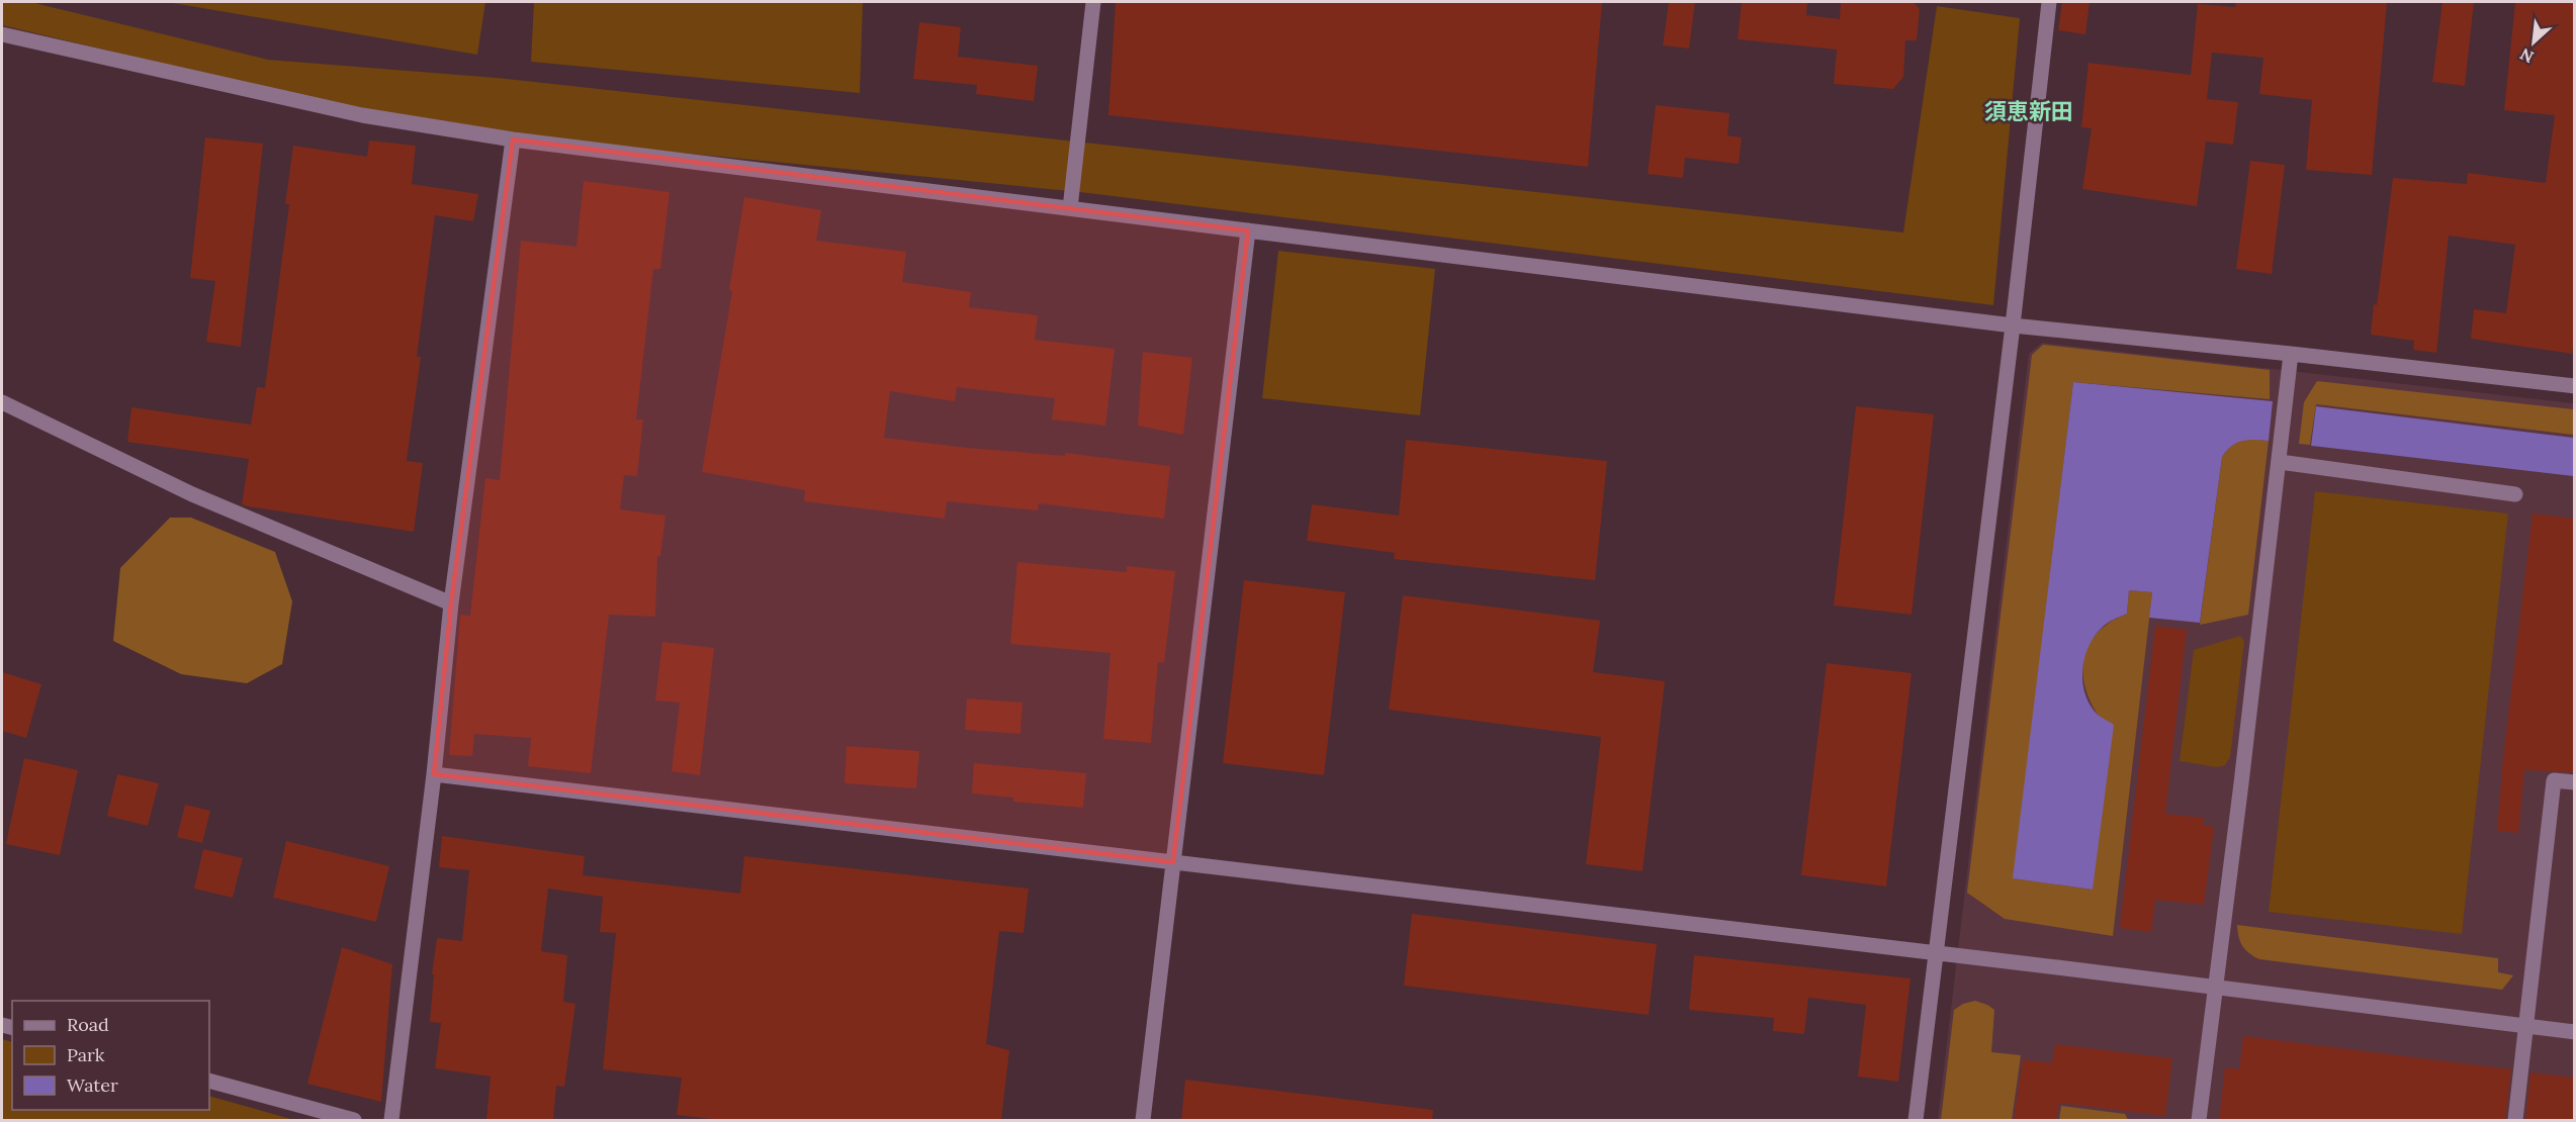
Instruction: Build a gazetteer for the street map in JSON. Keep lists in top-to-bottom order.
{
  "districts": ["須恵新田"],
  "legend": ["Road", "Park", "Water"],
  "north": "bottom left"
}
